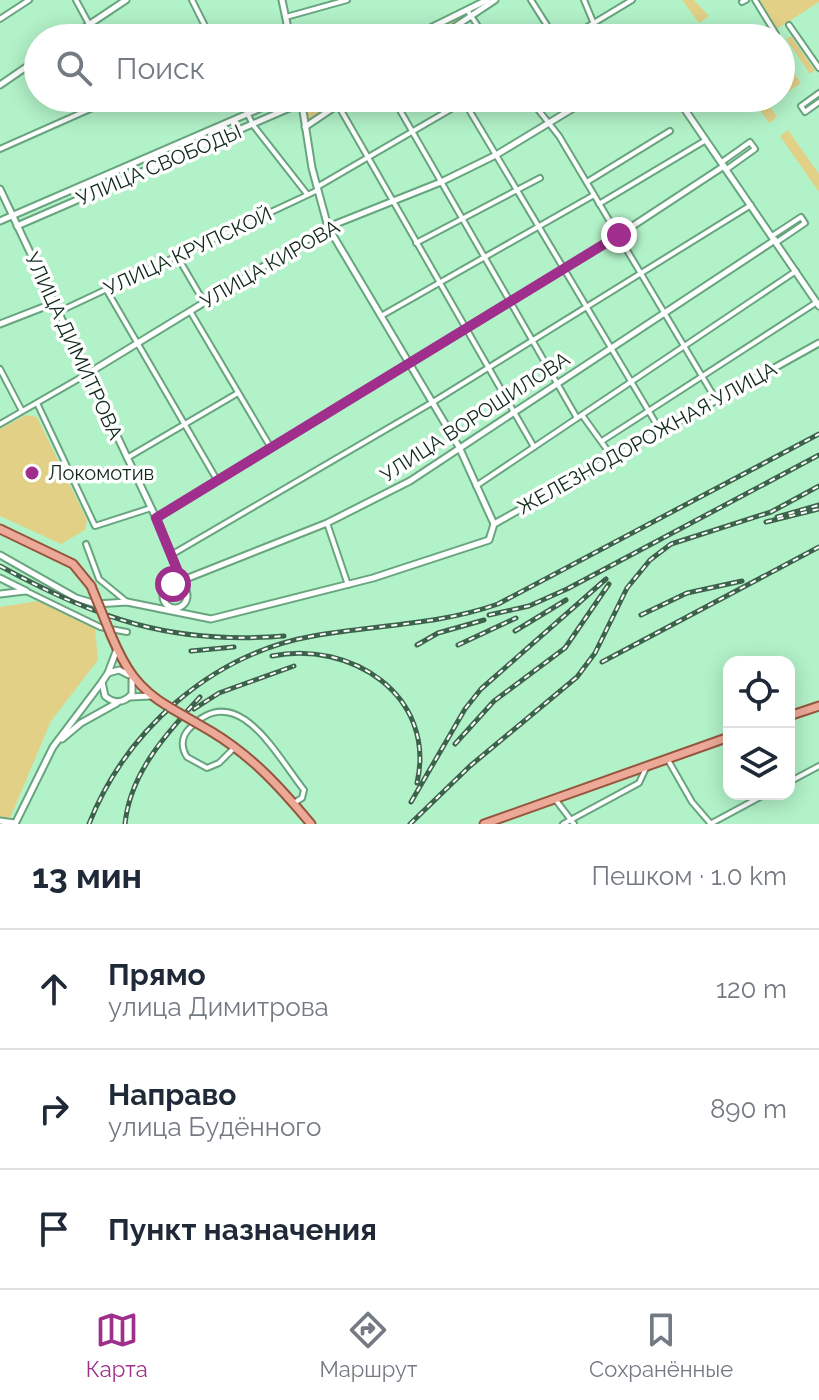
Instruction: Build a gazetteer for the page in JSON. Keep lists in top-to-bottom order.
{
  "streets": {
    "street": [
      "УЛИЦА СВОБОДЫ",
      "УЛИЦА КРУПСКОЙ",
      "УЛИЦА КИРОВА",
      "УЛИЦА ДИМИТРОВА",
      "УЛИЦА ВОРОШИЛОВА",
      "ЖЕЛЕЗНОДОРОЖНАЯ УЛИЦА"
    ]
  },
  "crossings": [
    ["УЛИЦА СВОБОДЫ", "УЛИЦА ДИМИТРОВА"],
    ["УЛИЦА КРУПСКОЙ", "УЛИЦА ДИМИТРОВА"],
    ["УЛИЦА КИРОВА", "УЛИЦА ДИМИТРОВА"],
    ["УЛИЦА ДИМИТРОВА", "УЛИЦА ВОРОШИЛОВА"]
  ],
  "places": ["Локомотив"],
  "page": {
    "search": "Поиск",
    "heading": ["13 мин", "Пешком · 1.0 km"],
    "list": [
      ["Прямо", "улица Димитрова", "120 m"],
      ["Направо", "улица Будённого", "890 m"],
      "Пункт назначения"
    ],
    "nav": ["Карта", "Маршрут", "Сохранённые"]
  }
}
